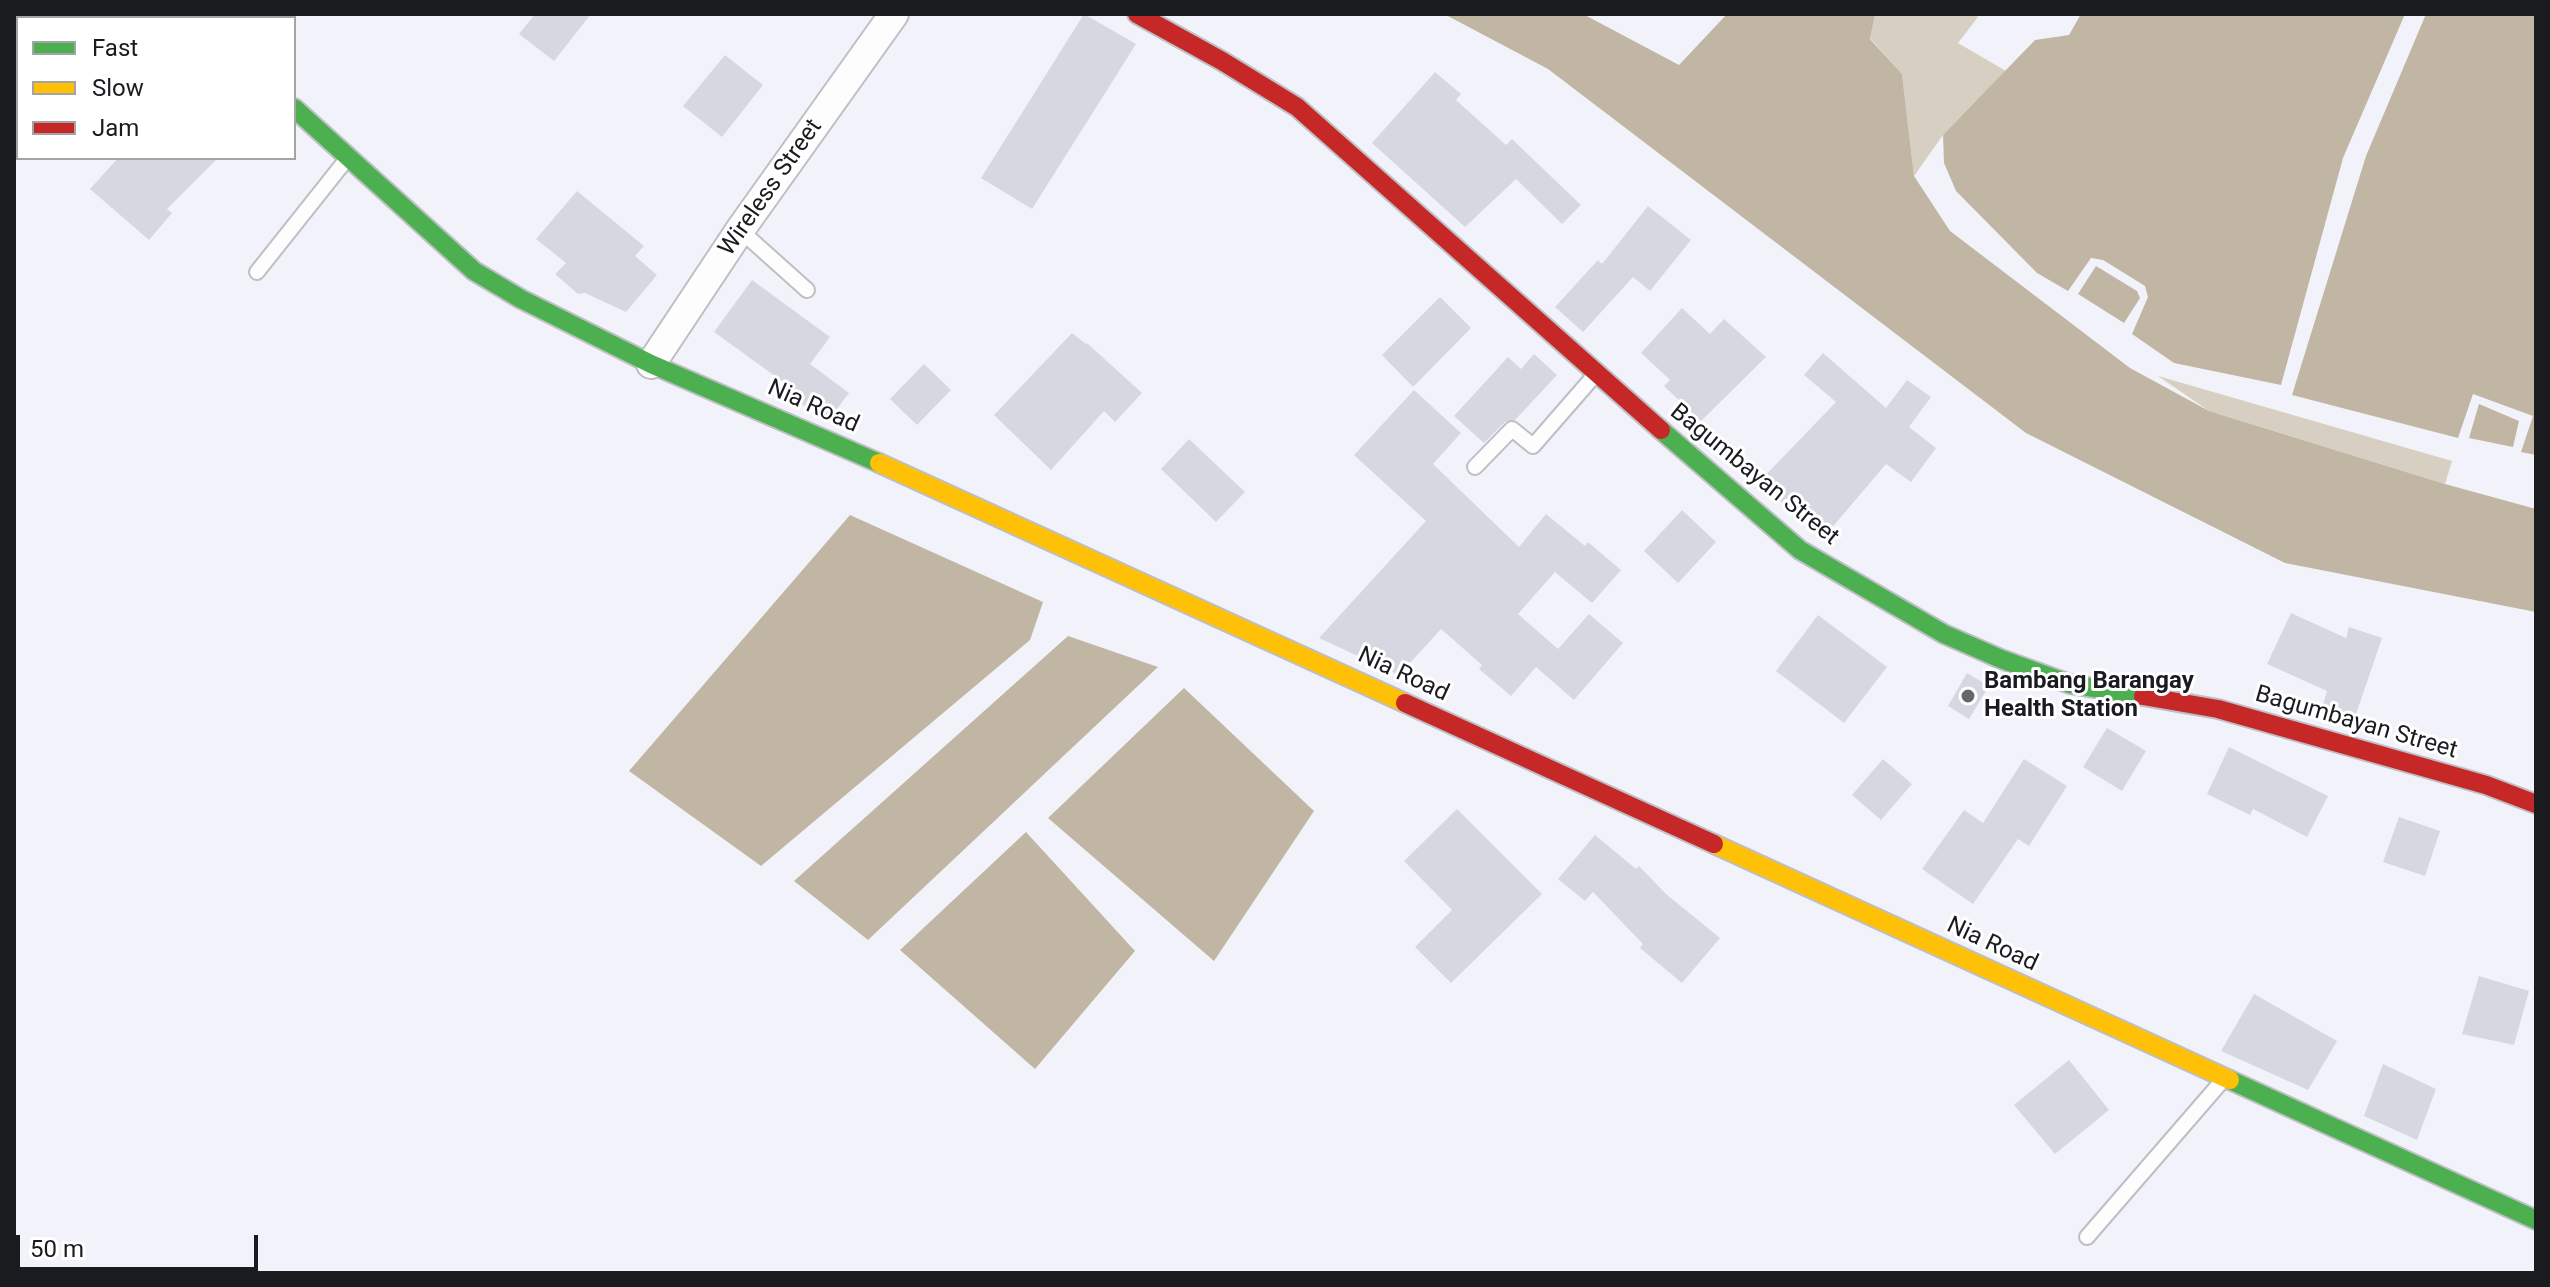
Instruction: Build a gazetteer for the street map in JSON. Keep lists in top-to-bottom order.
{
  "streets": {
    "street": ["Wireless Street", "Nia Road", "Bagumbayan Street"]
  },
  "crossings": [
    ["Wireless Street", "Nia Road"]
  ],
  "places": ["Bambang Barangay Health Station"],
  "legend": ["Fast", "Slow", "Jam"],
  "scale_bar": "50 m"
}
